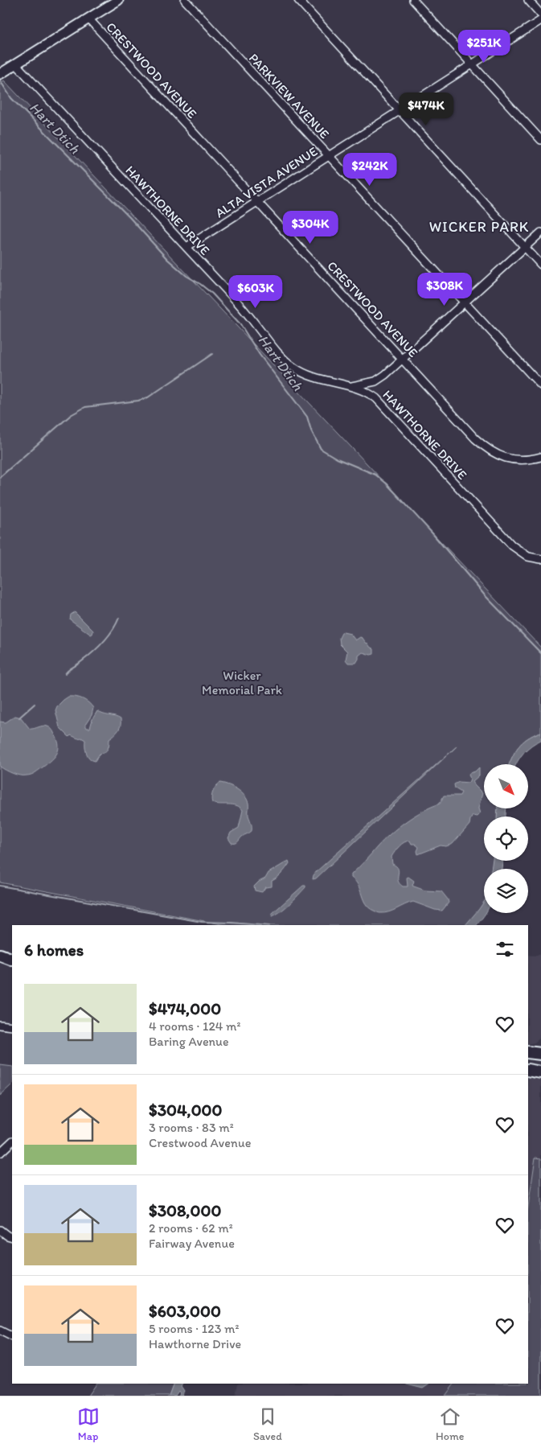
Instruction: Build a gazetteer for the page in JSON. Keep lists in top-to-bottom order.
{
  "streets": {
    "street": [
      "CRESTWOOD AVENUE",
      "PARKVIEW AVENUE",
      "ALTA VISTA AVENUE",
      "HAWTHORNE DRIVE"
    ]
  },
  "crossings": [
    ["CRESTWOOD AVENUE", "ALTA VISTA AVENUE"],
    ["PARKVIEW AVENUE", "ALTA VISTA AVENUE"],
    ["ALTA VISTA AVENUE", "HAWTHORNE DRIVE"]
  ],
  "districts": ["WICKER PARK"],
  "water": ["Hart Dtich"],
  "parks": ["Wicker Memorial Park"],
  "north": "bottom right",
  "page": {
    "price": [
      "$251K",
      "$474K",
      "$242K",
      "$304K",
      "$308K",
      "$603K"
    ],
    "heading": "6 homes",
    "list": [
      {
        "name": "$474,000",
        "note": "4 rooms · 124 m² · Baring Avenue"
      },
      {
        "name": "$304,000",
        "note": "3 rooms · 83 m² · Crestwood Avenue"
      },
      {
        "name": "$308,000",
        "note": "2 rooms · 62 m² · Fairway Avenue"
      },
      {
        "name": "$603,000",
        "note": "5 rooms · 123 m² · Hawthorne Drive"
      }
    ],
    "tabs": ["Map", "Saved", "Home"]
  }
}
